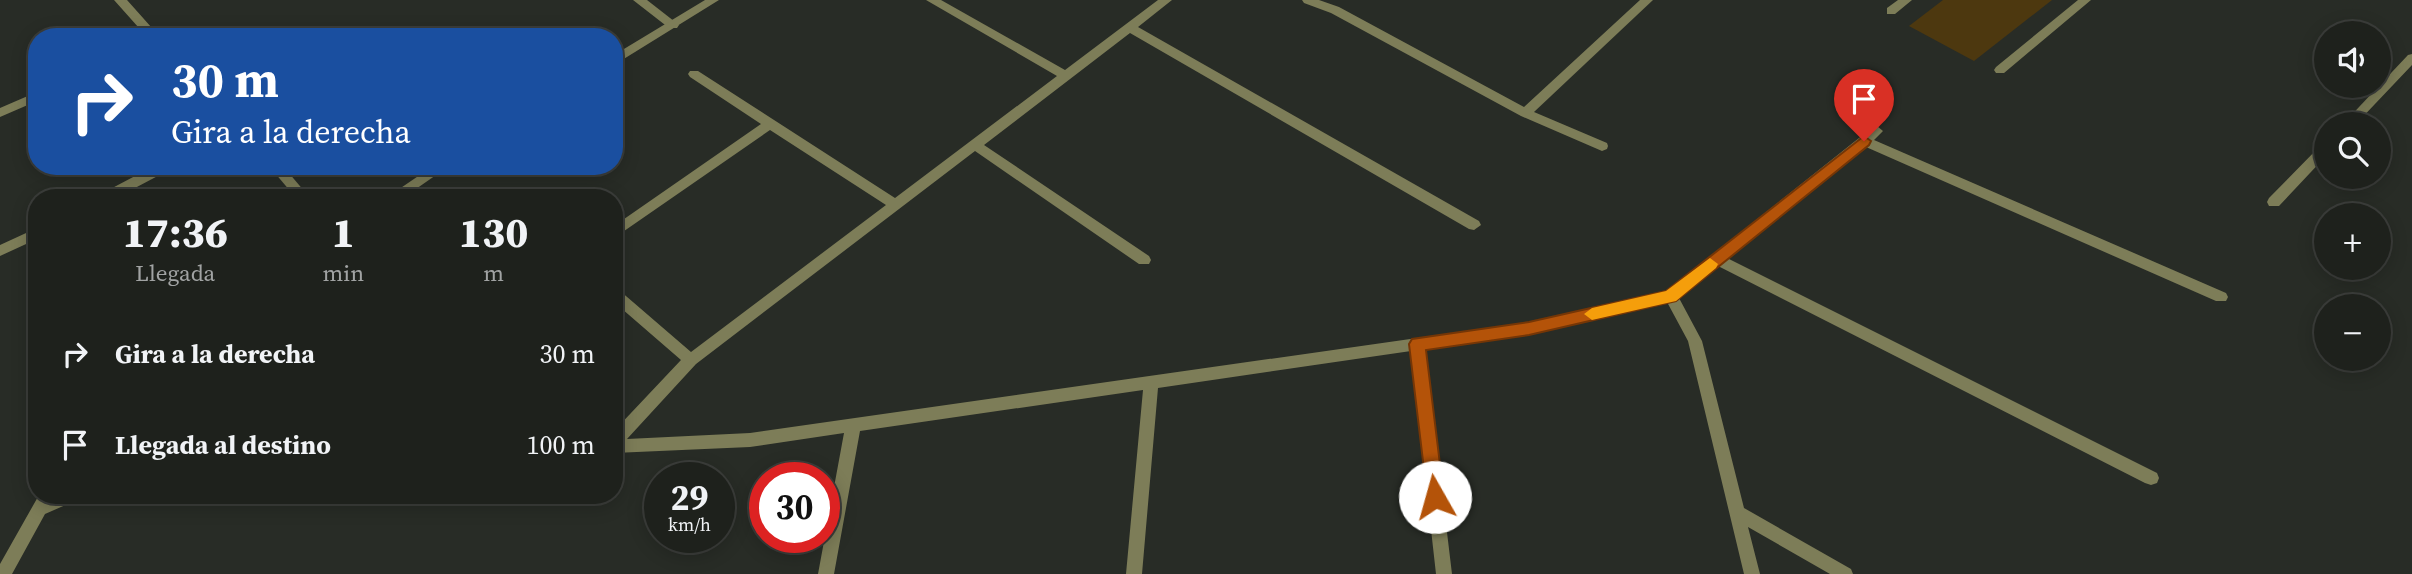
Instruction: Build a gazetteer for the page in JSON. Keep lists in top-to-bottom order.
{
  "page": {
    "map_buttons": ["+", "−"],
    "turn": ["30 m", "Gira a la derecha"],
    "eta": [
      "17:36",
      "Llegada",
      "1",
      "min",
      "130",
      "m"
    ],
    "list": [
      {
        "name": "Gira a la derecha",
        "value": "30 m"
      },
      {
        "name": "Llegada al destino",
        "value": "100 m"
      }
    ],
    "speed": "29 km/h",
    "limit": "30"
  }
}
